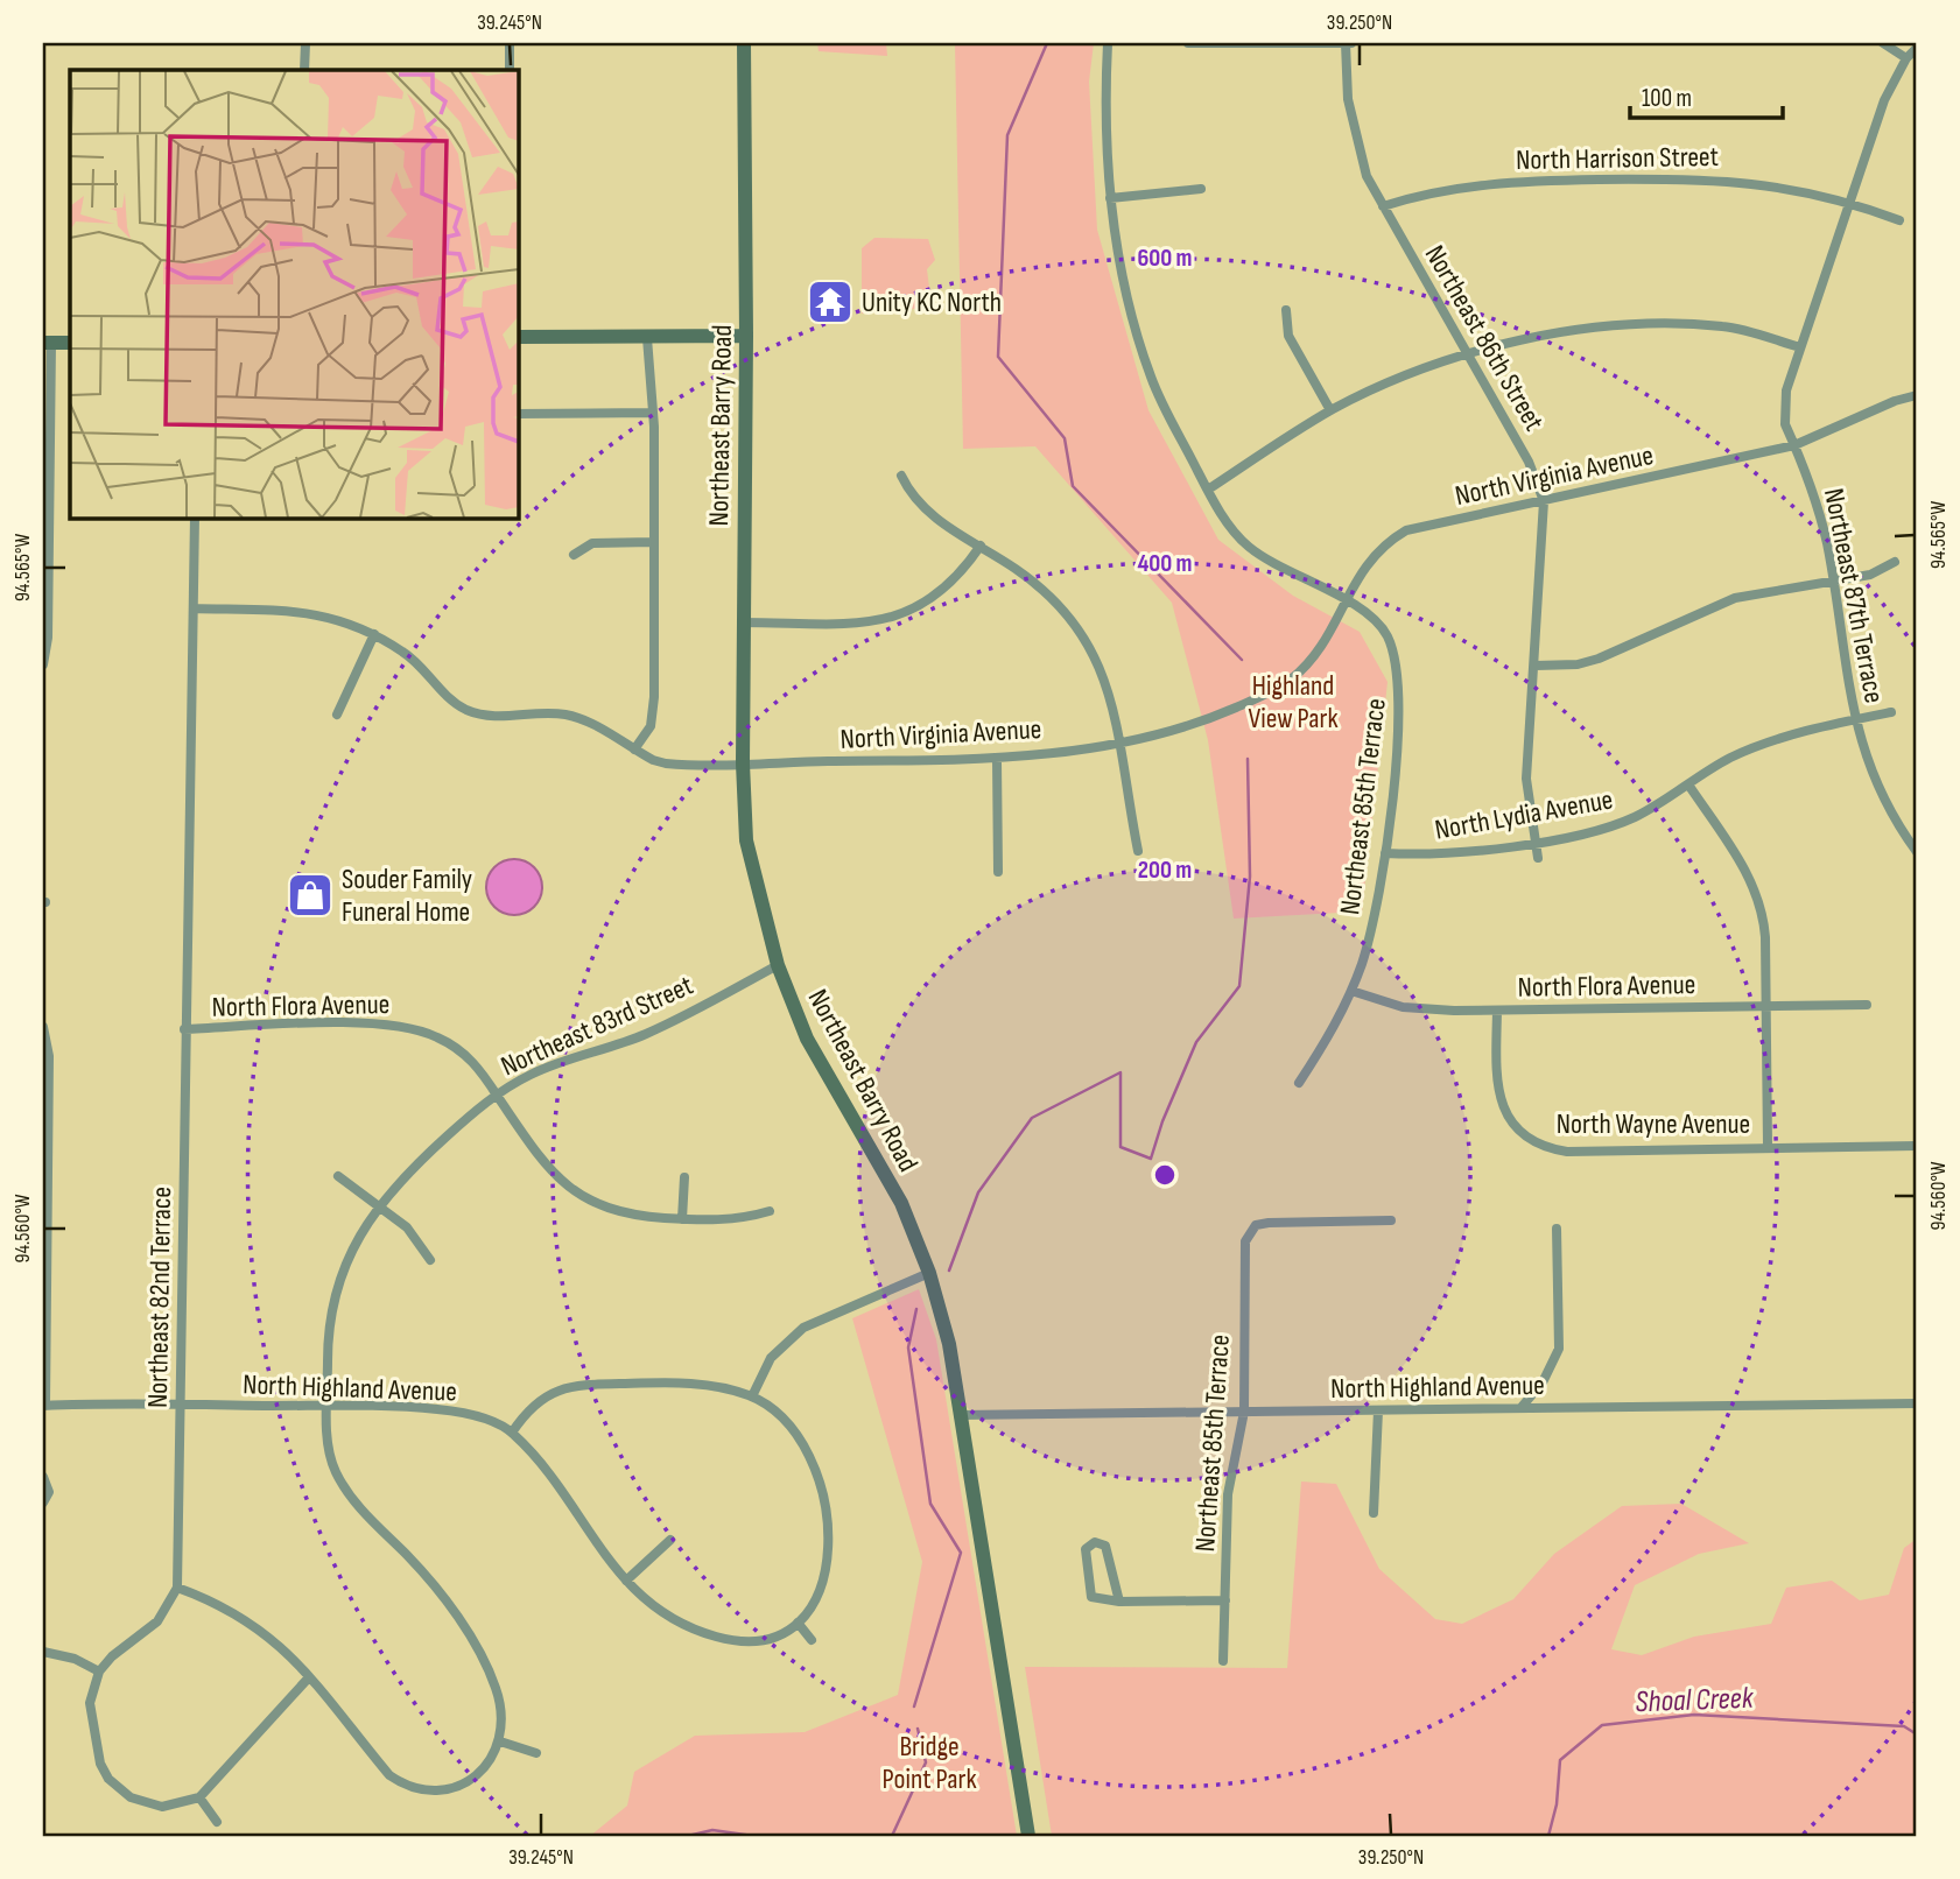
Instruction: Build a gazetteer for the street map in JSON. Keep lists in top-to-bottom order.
{
  "streets": {
    "main road": ["Northeast Barry Road"],
    "street": [
      "North Harrison Street",
      "Northeast 86th Street",
      "North Virginia Avenue",
      "Northeast 87th Terrace",
      "Northeast 85th Terrace",
      "North Lydia Avenue",
      "North Flora Avenue",
      "Northeast 83rd Street",
      "North Wayne Avenue",
      "Northeast 82nd Terrace",
      "North Highland Avenue"
    ]
  },
  "crossings": [
    ["North Harrison Street", "Northeast 86th Street"],
    ["North Harrison Street", "Northeast 87th Terrace"],
    ["Northeast 86th Street", "North Virginia Avenue"],
    ["Northeast 86th Street", "North Lydia Avenue"],
    ["Northeast Barry Road", "North Virginia Avenue"],
    ["Northeast Barry Road", "Northeast 83rd Street"],
    ["Northeast Barry Road", "North Highland Avenue"],
    ["North Virginia Avenue", "Northeast 87th Terrace"],
    ["North Virginia Avenue", "Northeast 85th Terrace"],
    ["North Virginia Avenue", "Northeast 82nd Terrace"],
    ["Northeast 87th Terrace", "North Lydia Avenue"],
    ["Northeast 85th Terrace", "North Lydia Avenue"],
    ["Northeast 85th Terrace", "North Flora Avenue"],
    ["Northeast 85th Terrace", "North Highland Avenue"],
    ["North Flora Avenue", "Northeast 83rd Street"],
    ["North Flora Avenue", "North Wayne Avenue"],
    ["North Flora Avenue", "Northeast 82nd Terrace"],
    ["Northeast 83rd Street", "North Highland Avenue"],
    ["Northeast 82nd Terrace", "North Highland Avenue"]
  ],
  "water": ["Shoal Creek"],
  "parks": ["Highland View Park", "Bridge Point Park"],
  "places": {
    "temple": ["Unity KC North"],
    "shop": ["Souder Family Funeral Home"]
  },
  "scale_bar": "100 m",
  "coordinates": [
    "39.245°N",
    "39.250°N",
    "94.565°W",
    "94.560°W"
  ],
  "rings": ["600 m", "400 m", "200 m"]
}
